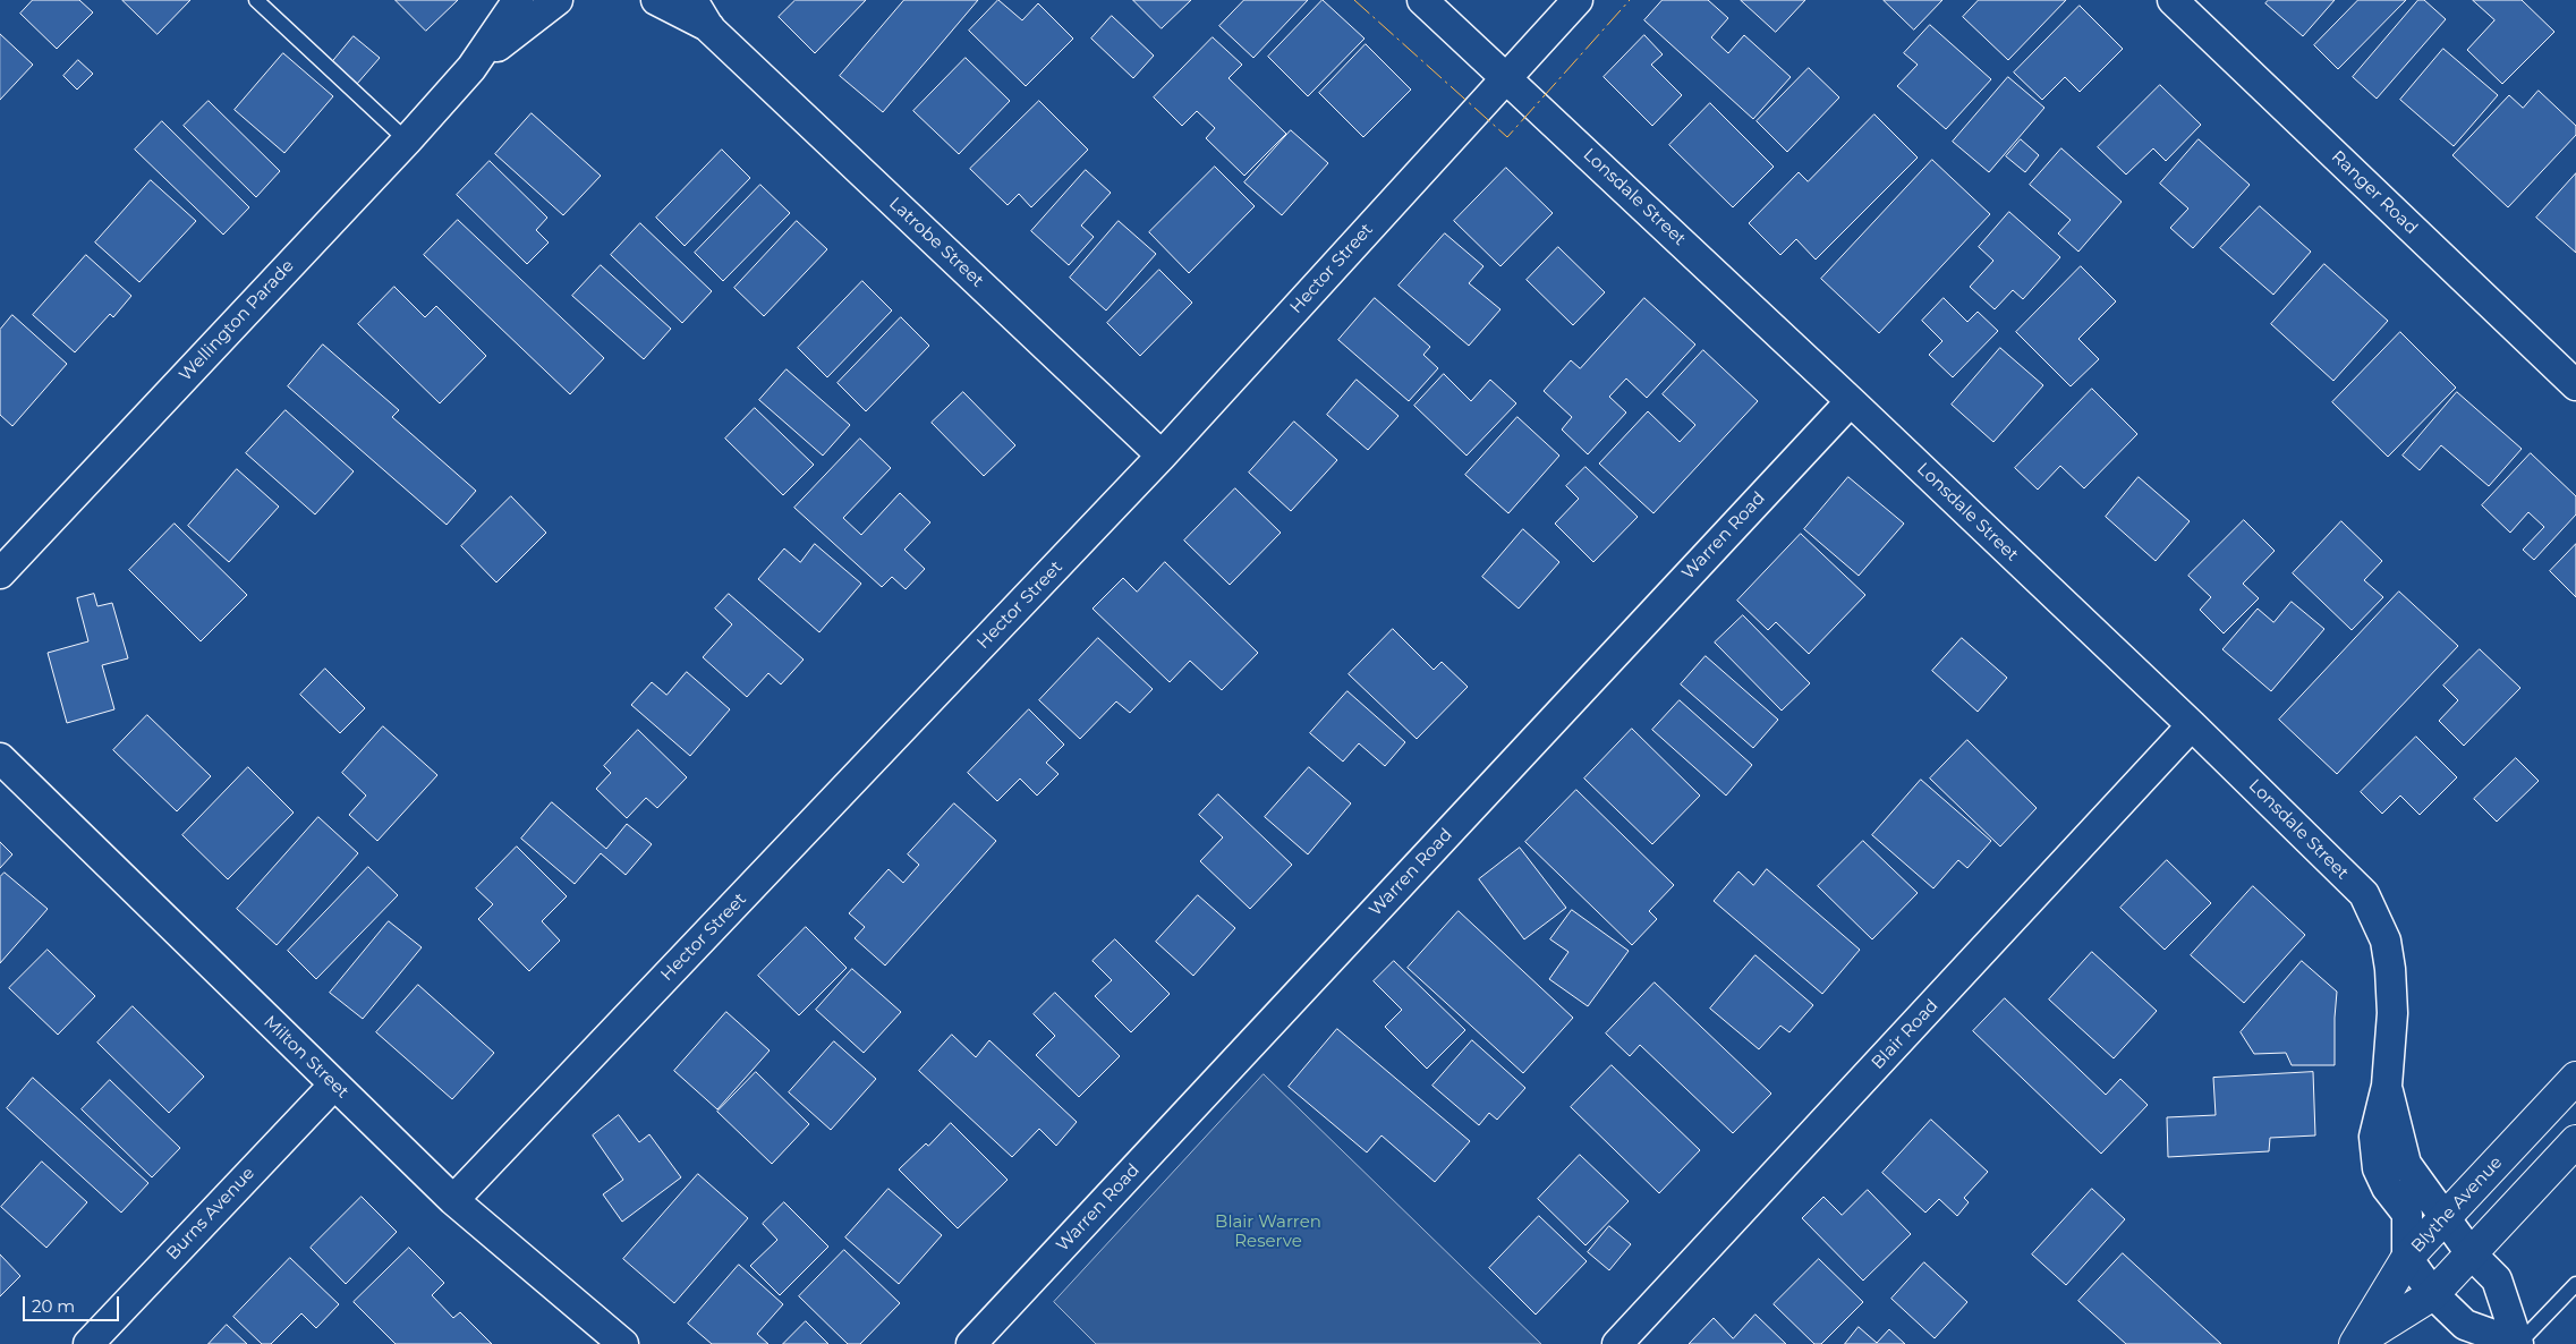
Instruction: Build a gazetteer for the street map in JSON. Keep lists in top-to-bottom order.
{
  "streets": {
    "main road": ["Blythe Avenue"],
    "street": [
      "Ranger Road",
      "Lonsdale Street",
      "Latrobe Street",
      "Hector Street",
      "Wellington Parade",
      "Warren Road",
      "Blair Road",
      "Milton Street",
      "Burns Avenue"
    ]
  },
  "crossings": [
    ["Lonsdale Street", "Hector Street"],
    ["Lonsdale Street", "Warren Road"],
    ["Lonsdale Street", "Blair Road"],
    ["Lonsdale Street", "Blythe Avenue"],
    ["Latrobe Street", "Hector Street"],
    ["Hector Street", "Milton Street"],
    ["Milton Street", "Burns Avenue"]
  ],
  "parks": ["Blair Warren Reserve"],
  "scale_bar": "20 m"
}
